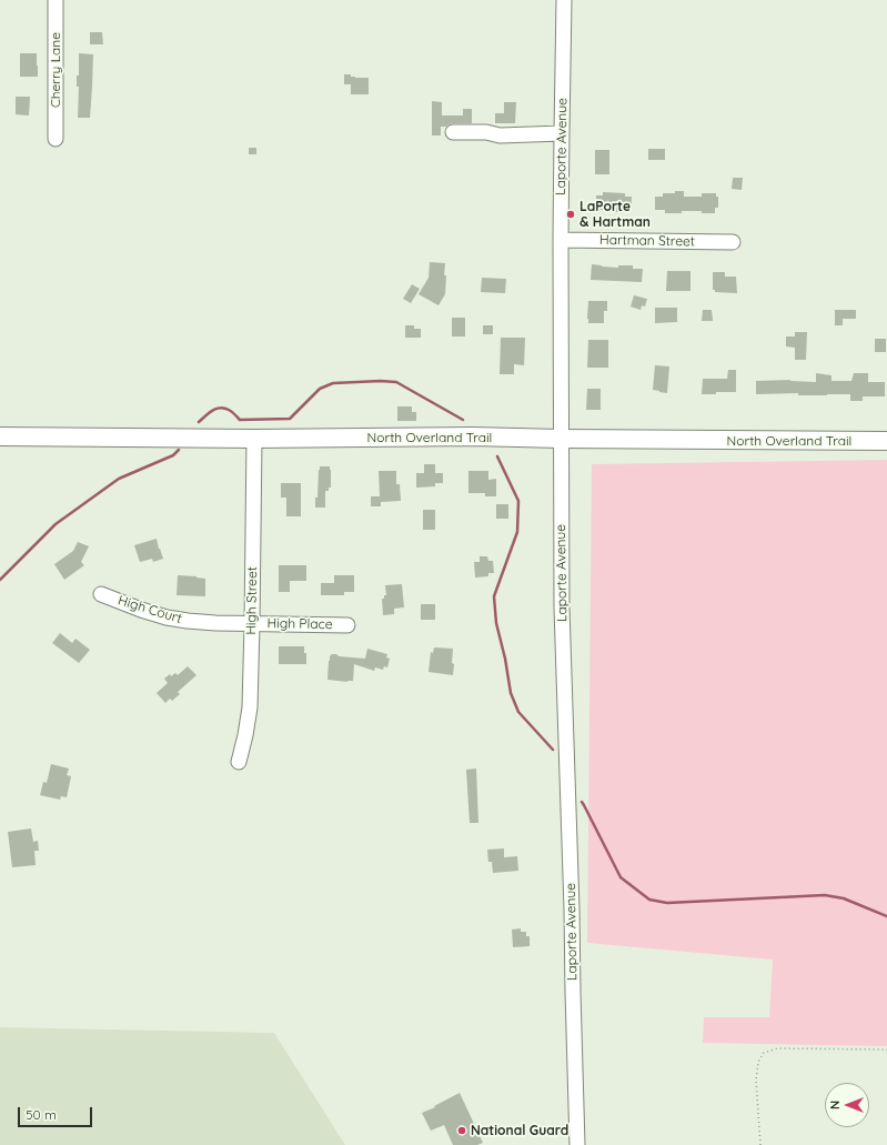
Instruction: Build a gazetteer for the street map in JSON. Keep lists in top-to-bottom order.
{
  "streets": {
    "main road": ["North Overland Trail"],
    "street": [
      "Cherry Lane",
      "Laporte Avenue",
      "Hartman Street",
      "High Street",
      "High Court",
      "High Place"
    ]
  },
  "crossings": [
    ["Laporte Avenue", "Hartman Street"],
    ["Laporte Avenue", "North Overland Trail"],
    ["North Overland Trail", "High Street"],
    ["High Street", "High Court"],
    ["High Street", "High Place"],
    ["High Court", "High Place"]
  ],
  "places": ["LaPorte & Hartman", "National Guard"],
  "scale_bar": "50 m",
  "north": "left"
}
